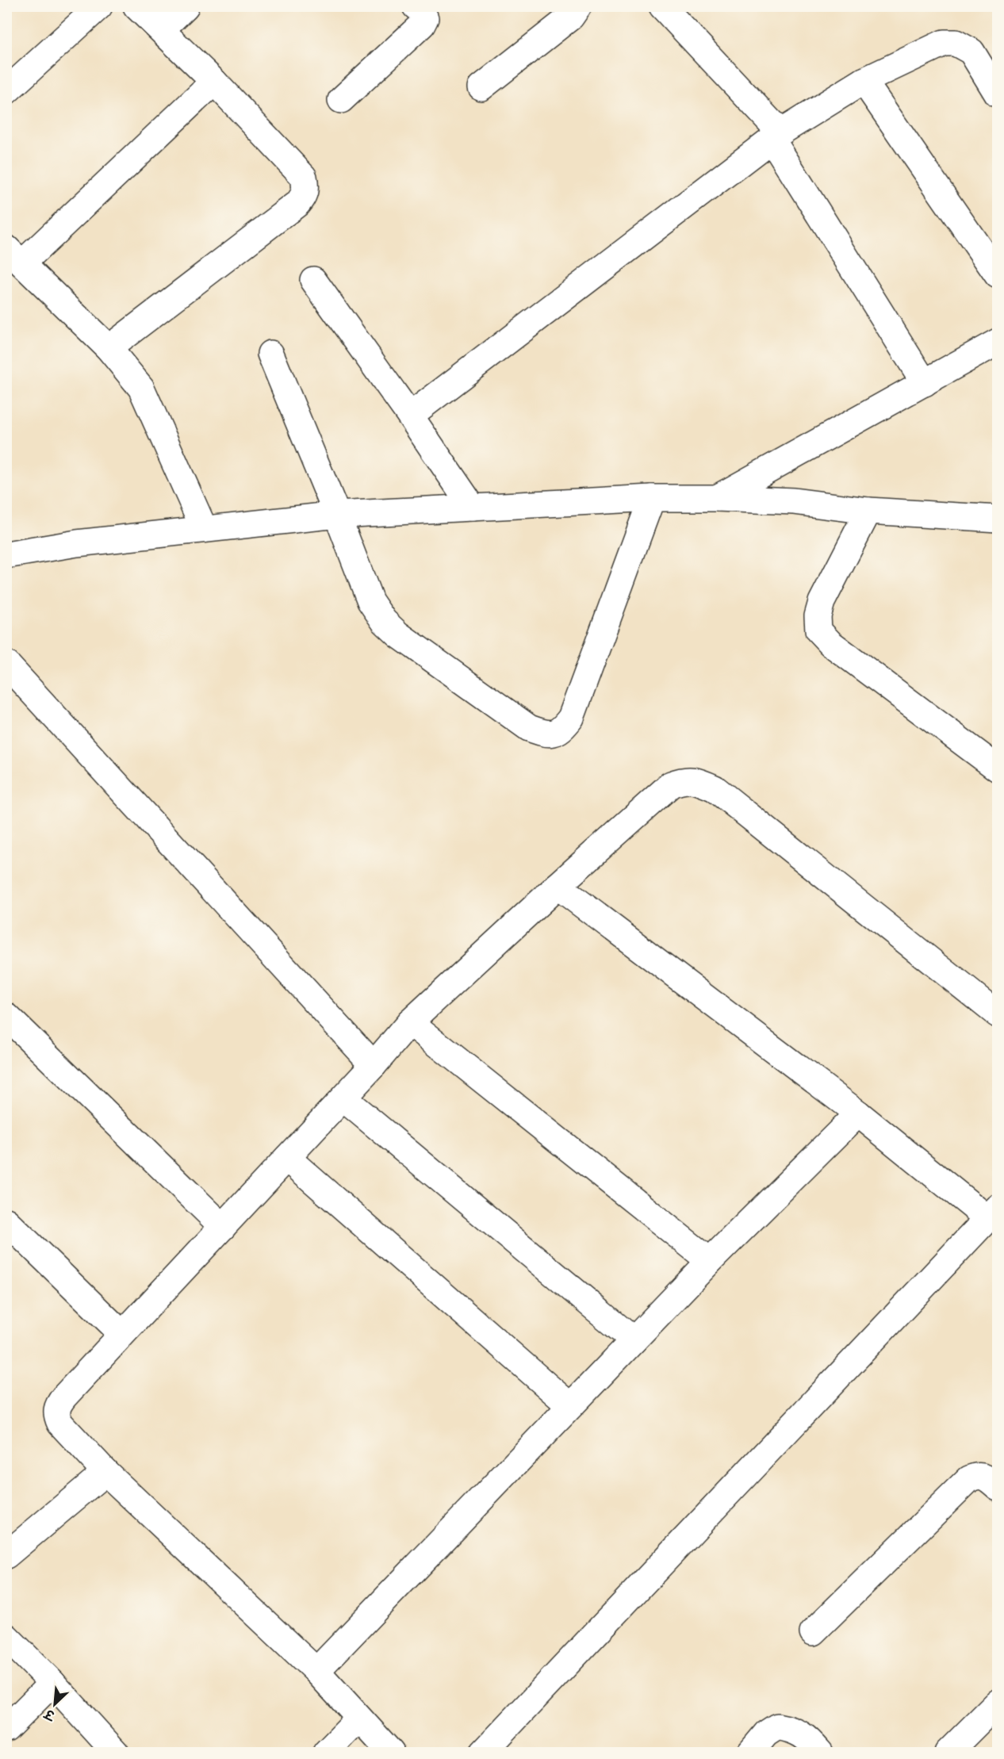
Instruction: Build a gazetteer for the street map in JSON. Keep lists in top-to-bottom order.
{
  "north": "bottom left"
}
